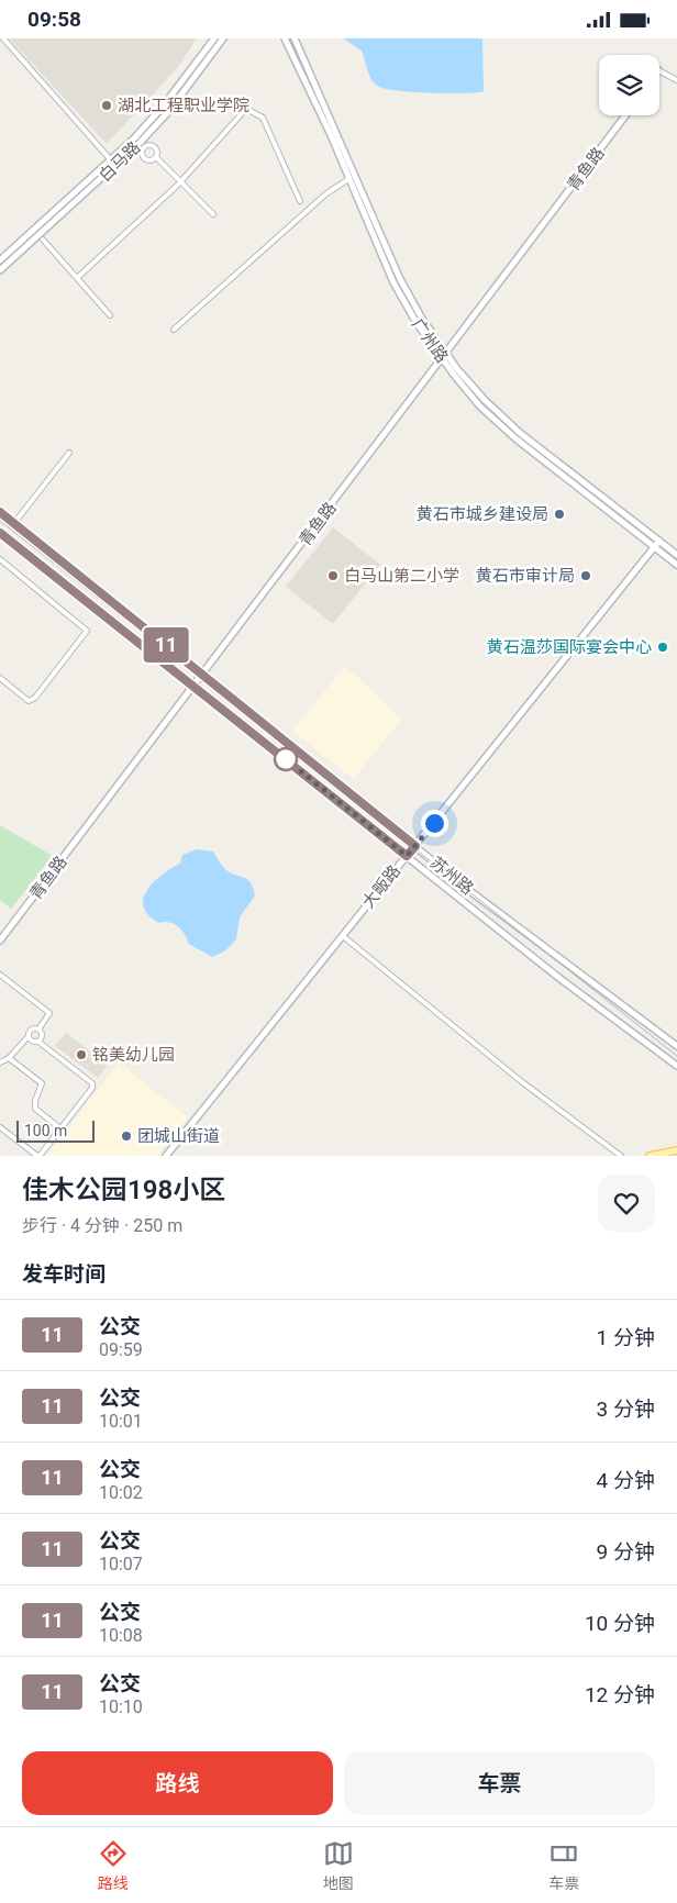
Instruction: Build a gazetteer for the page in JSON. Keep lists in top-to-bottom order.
{
  "streets": {
    "main road": [
      "白马路",
      "青鱼路",
      "广州路",
      "苏州路",
      "大畈路"
    ]
  },
  "crossings": [
    ["青鱼路", "广州路"],
    ["青鱼路", "苏州路"],
    ["广州路", "大畈路"],
    ["苏州路", "大畈路"]
  ],
  "places": [
    "湖北工程职业学院",
    "黄石市城乡建设局",
    "白马山第二小学",
    "黄石市审计局",
    "黄石温莎国际宴会中心",
    "铭美幼儿园",
    "团城山街道"
  ],
  "lines": ["bus line 11"],
  "scale_bar": "100 m",
  "page": {
    "status": "09:58",
    "on_map": "11",
    "scale": "100 m",
    "heading": [
      ["佳木公园198小区", "步行 · 4 分钟 · 250 m"],
      "发车时间"
    ],
    "list": [
      {
        "mark": "11",
        "name": "公交",
        "note": "09:59",
        "value": "1 分钟"
      },
      {
        "mark": "11",
        "name": "公交",
        "note": "10:01",
        "value": "3 分钟"
      },
      {
        "mark": "11",
        "name": "公交",
        "note": "10:02",
        "value": "4 分钟"
      },
      {
        "mark": "11",
        "name": "公交",
        "note": "10:07",
        "value": "9 分钟"
      },
      {
        "mark": "11",
        "name": "公交",
        "note": "10:08",
        "value": "10 分钟"
      },
      {
        "mark": "11",
        "name": "公交",
        "note": "10:10",
        "value": "12 分钟"
      }
    ],
    "buttons": ["路线", "车票"],
    "tabs": ["路线", "地图", "车票"]
  }
}
